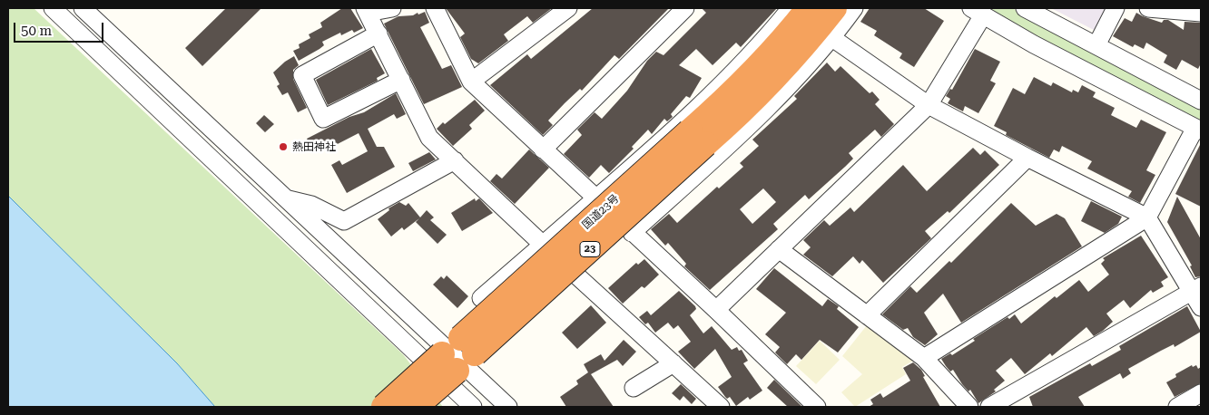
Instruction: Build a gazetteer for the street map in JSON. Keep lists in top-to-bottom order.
{
  "streets": {
    "highway": ["国道23号", "23"]
  },
  "places": ["熱田神社"],
  "scale_bar": "50 m"
}
